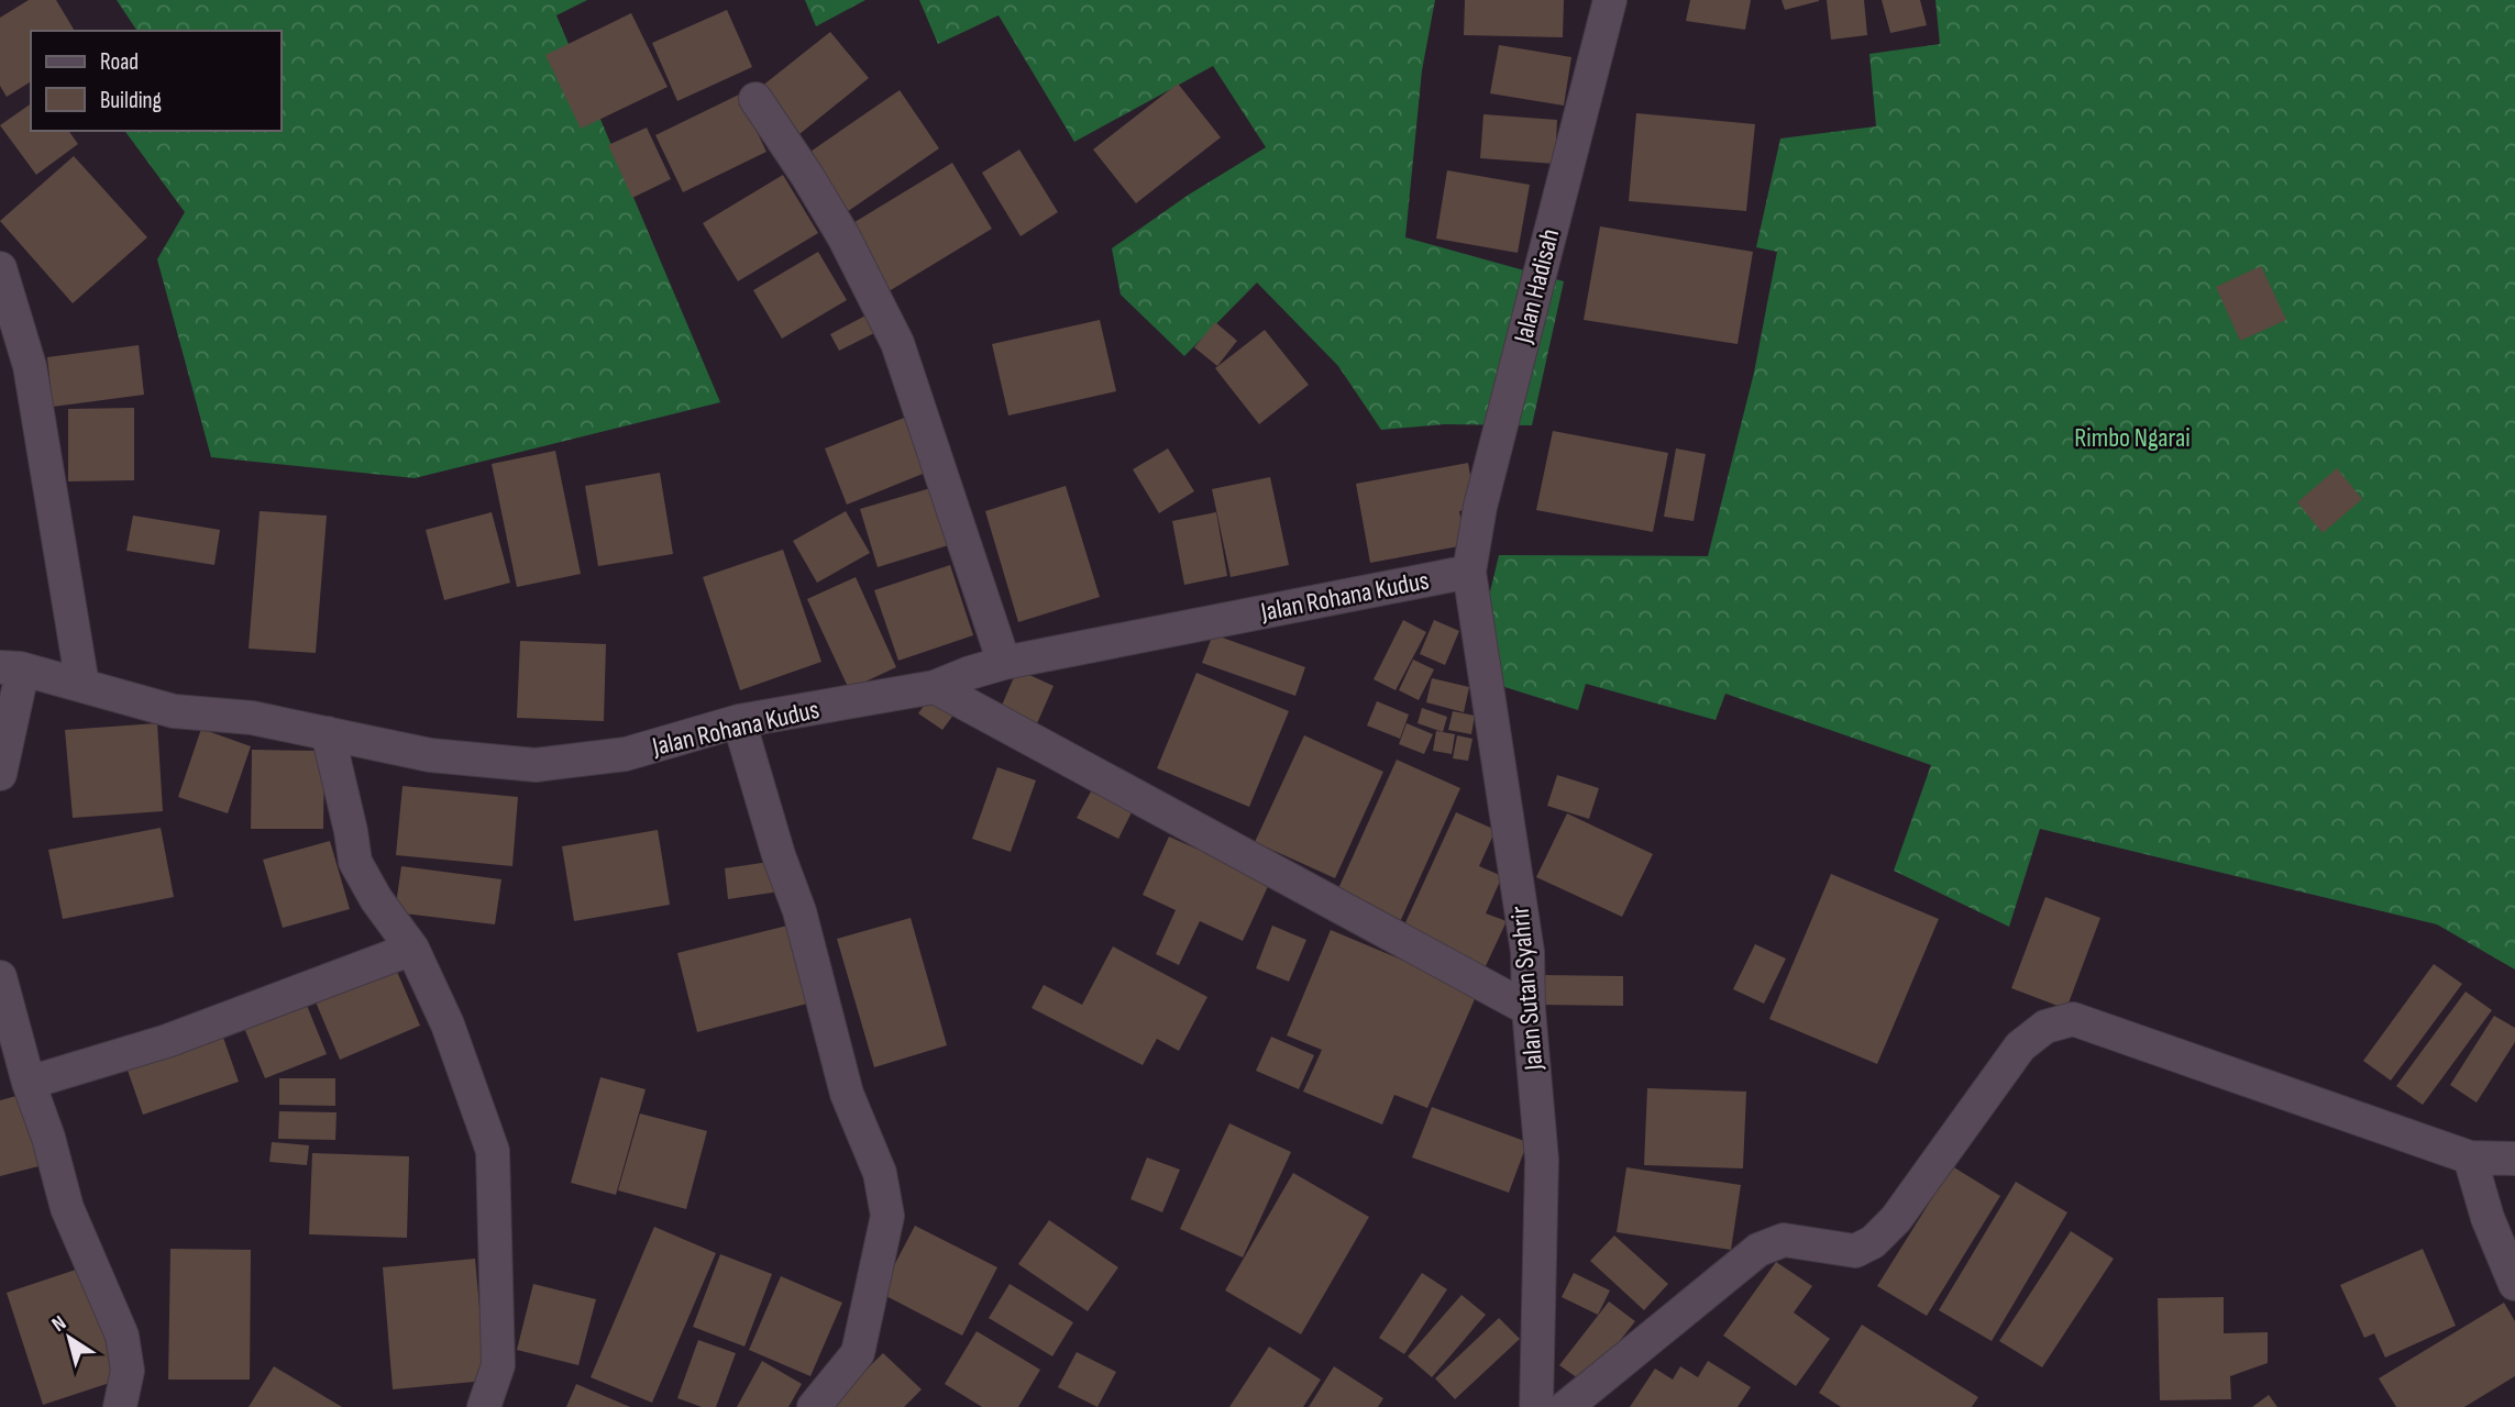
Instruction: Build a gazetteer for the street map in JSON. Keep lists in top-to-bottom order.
{
  "streets": {
    "street": ["Jalan Hadisah", "Jalan Rohana Kudus", "Jalan Sutan Syahrir"]
  },
  "crossings": [
    ["Jalan Hadisah", "Jalan Rohana Kudus"],
    ["Jalan Hadisah", "Jalan Sutan Syahrir"],
    ["Jalan Rohana Kudus", "Jalan Sutan Syahrir"]
  ],
  "parks": ["Rimbo Ngarai"],
  "legend": ["Road", "Building"],
  "north": "top left"
}
